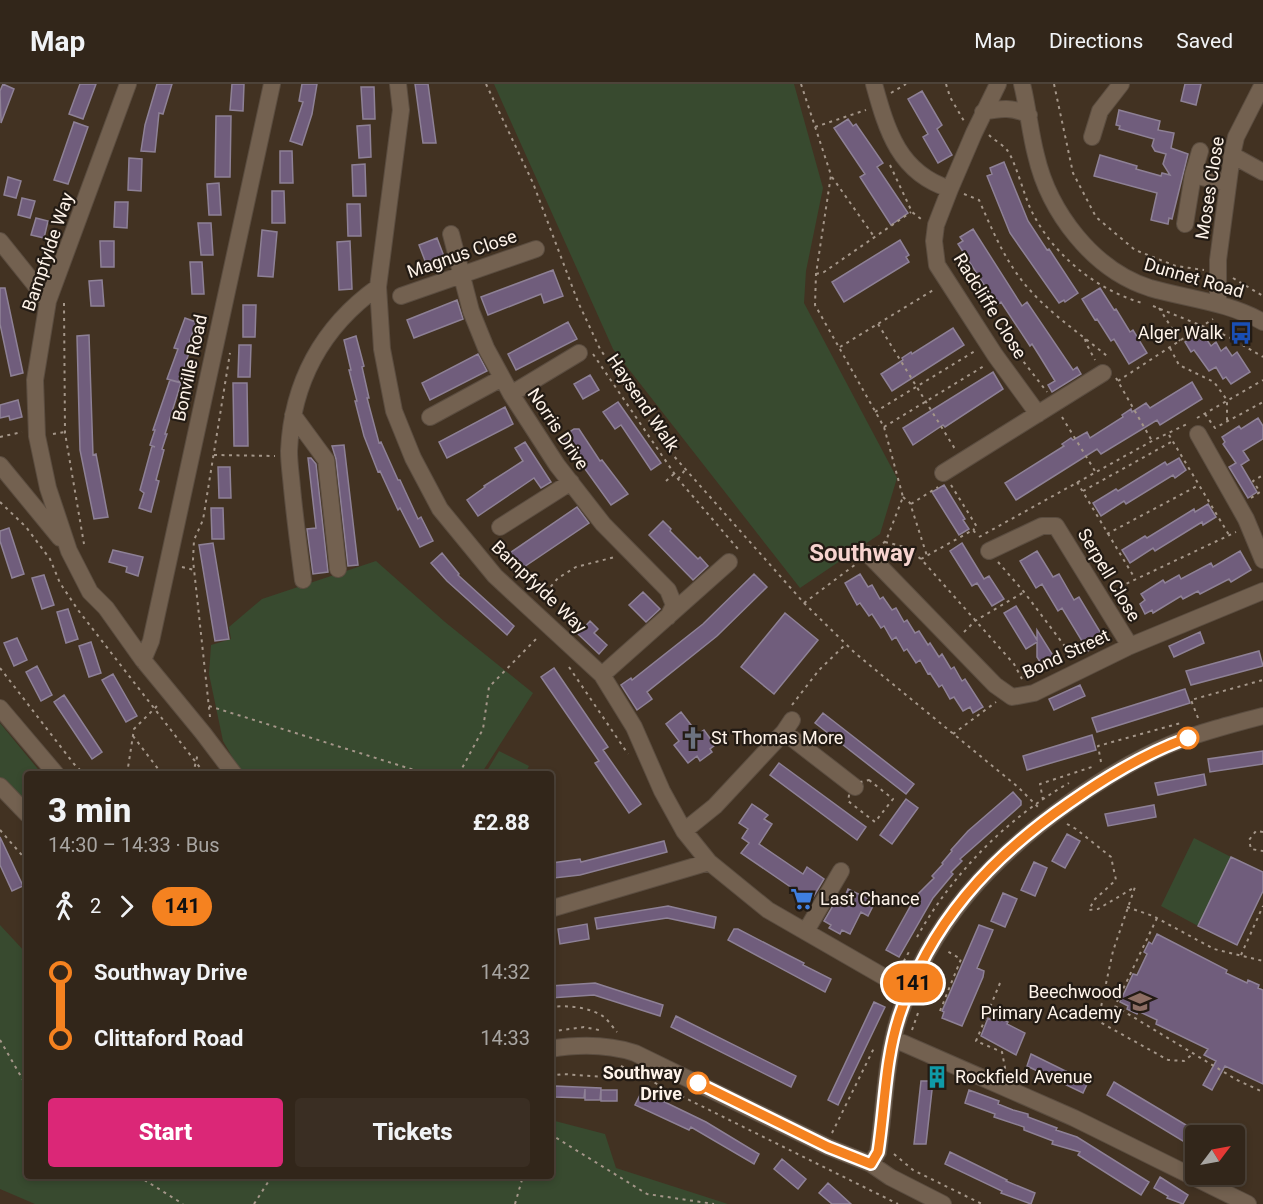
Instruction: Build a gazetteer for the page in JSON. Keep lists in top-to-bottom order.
{
  "streets": {
    "street": [
      "Moses Close",
      "Bampfylde Way",
      "Magnus Close",
      "Dunnet Road",
      "Radcliffe Close",
      "Bonville Road",
      "Norris Drive",
      "Serpell Close",
      "Bond Street"
    ],
    "path": ["Haysend Walk"]
  },
  "crossings": [
    ["Moses Close", "Dunnet Road"],
    ["Bampfylde Way", "Bonville Road"],
    ["Magnus Close", "Norris Drive"],
    ["Serpell Close", "Bond Street"]
  ],
  "districts": ["Southway"],
  "places": {
    "bus stop": ["Alger Walk"],
    "church": ["St Thomas More"],
    "supermarket": ["Last Chance"],
    "school or university": ["Beechwood Primary Academy"],
    "building": ["Rockfield Avenue"],
    "other": ["Southway Drive"]
  },
  "lines": ["bus line 141"],
  "north": "top right",
  "page": {
    "header": "Map",
    "nav": ["Map", "Directions", "Saved"],
    "on_map": "141",
    "heading": ["3 min", "14:30 – 14:33 · Bus", "£2.88"],
    "legs": ["2", "141"],
    "list": [
      {
        "name": "Southway Drive",
        "value": "14:32"
      },
      {
        "name": "Clittaford Road",
        "value": "14:33"
      }
    ],
    "buttons": ["Start", "Tickets"]
  }
}
